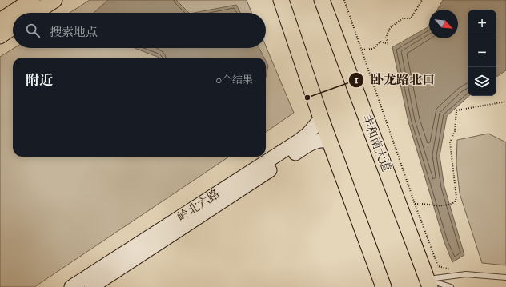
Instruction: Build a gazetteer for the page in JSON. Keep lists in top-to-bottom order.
{
  "streets": {
    "main road": ["丰和南大道"],
    "street": ["岭北六路"]
  },
  "places": ["卧龙路北口"],
  "north": "bottom right",
  "page": {
    "map_buttons": ["+", "−"],
    "search": "搜索地点",
    "heading": ["附近", "0个结果"]
  }
}
